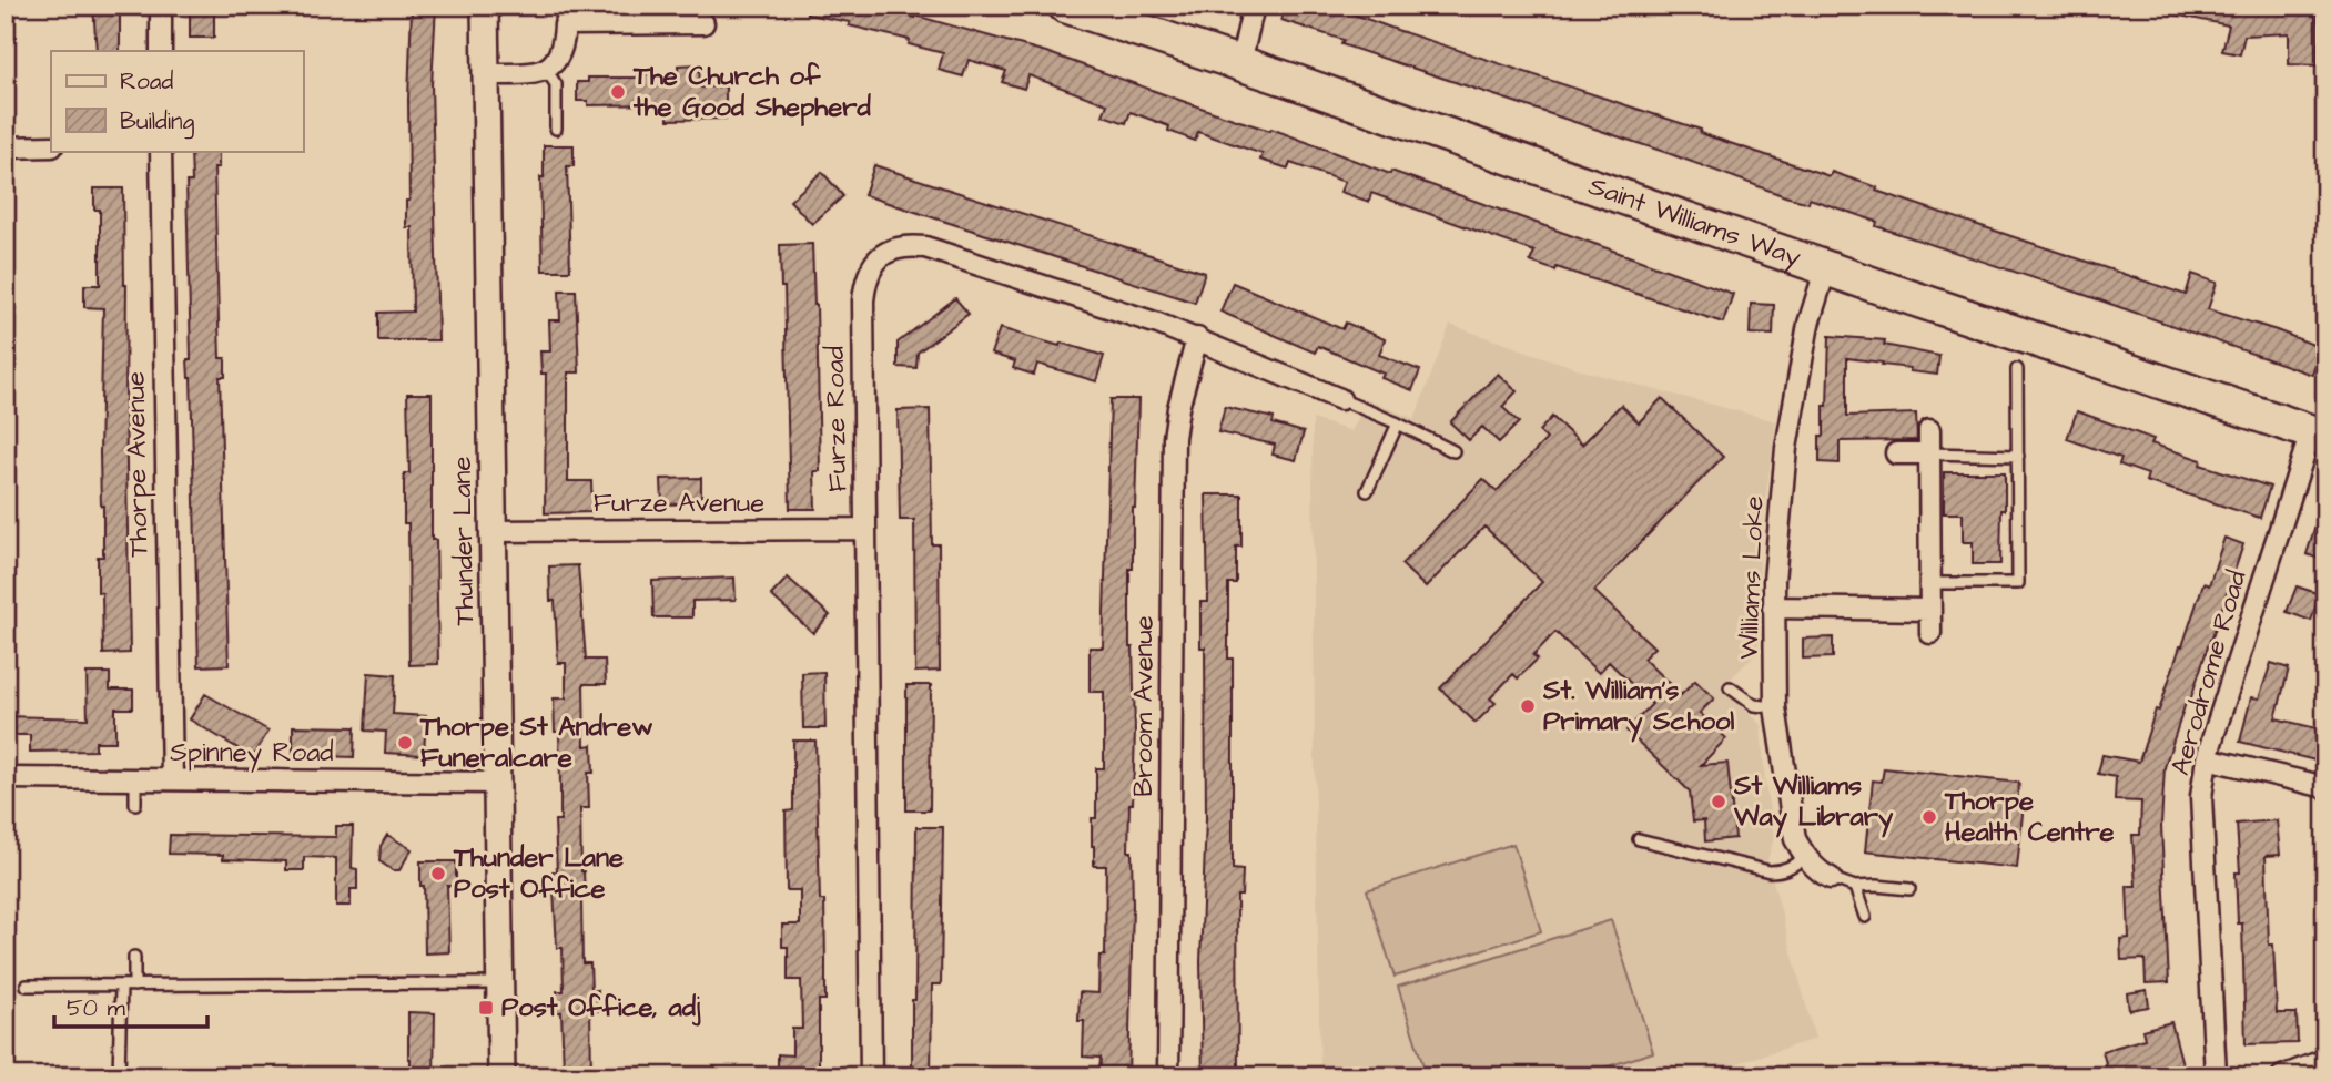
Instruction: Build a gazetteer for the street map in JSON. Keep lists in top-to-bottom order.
{
  "streets": {
    "highway": ["Saint Williams Way"],
    "street": [
      "Furze Road",
      "Thorpe Avenue",
      "Furze Avenue",
      "Thunder Lane",
      "Williams Loke",
      "Aerodrome Road",
      "Broom Avenue",
      "Spinney Road"
    ]
  },
  "crossings": [
    ["Saint Williams Way", "Williams Loke"],
    ["Saint Williams Way", "Aerodrome Road"],
    ["Furze Road", "Furze Avenue"],
    ["Furze Road", "Broom Avenue"],
    ["Thorpe Avenue", "Spinney Road"],
    ["Furze Avenue", "Thunder Lane"],
    ["Thunder Lane", "Spinney Road"]
  ],
  "places": {
    "other": [
      "The Church of the Good Shepherd",
      "St. William's Primary School",
      "Thorpe St Andrew Funeralcare",
      "St Williams Way Library",
      "Thorpe Health Centre",
      "Thunder Lane Post Office"
    ],
    "transit": ["Post Office, adj"]
  },
  "legend": ["Road", "Building"],
  "scale_bar": "50 m"
}
